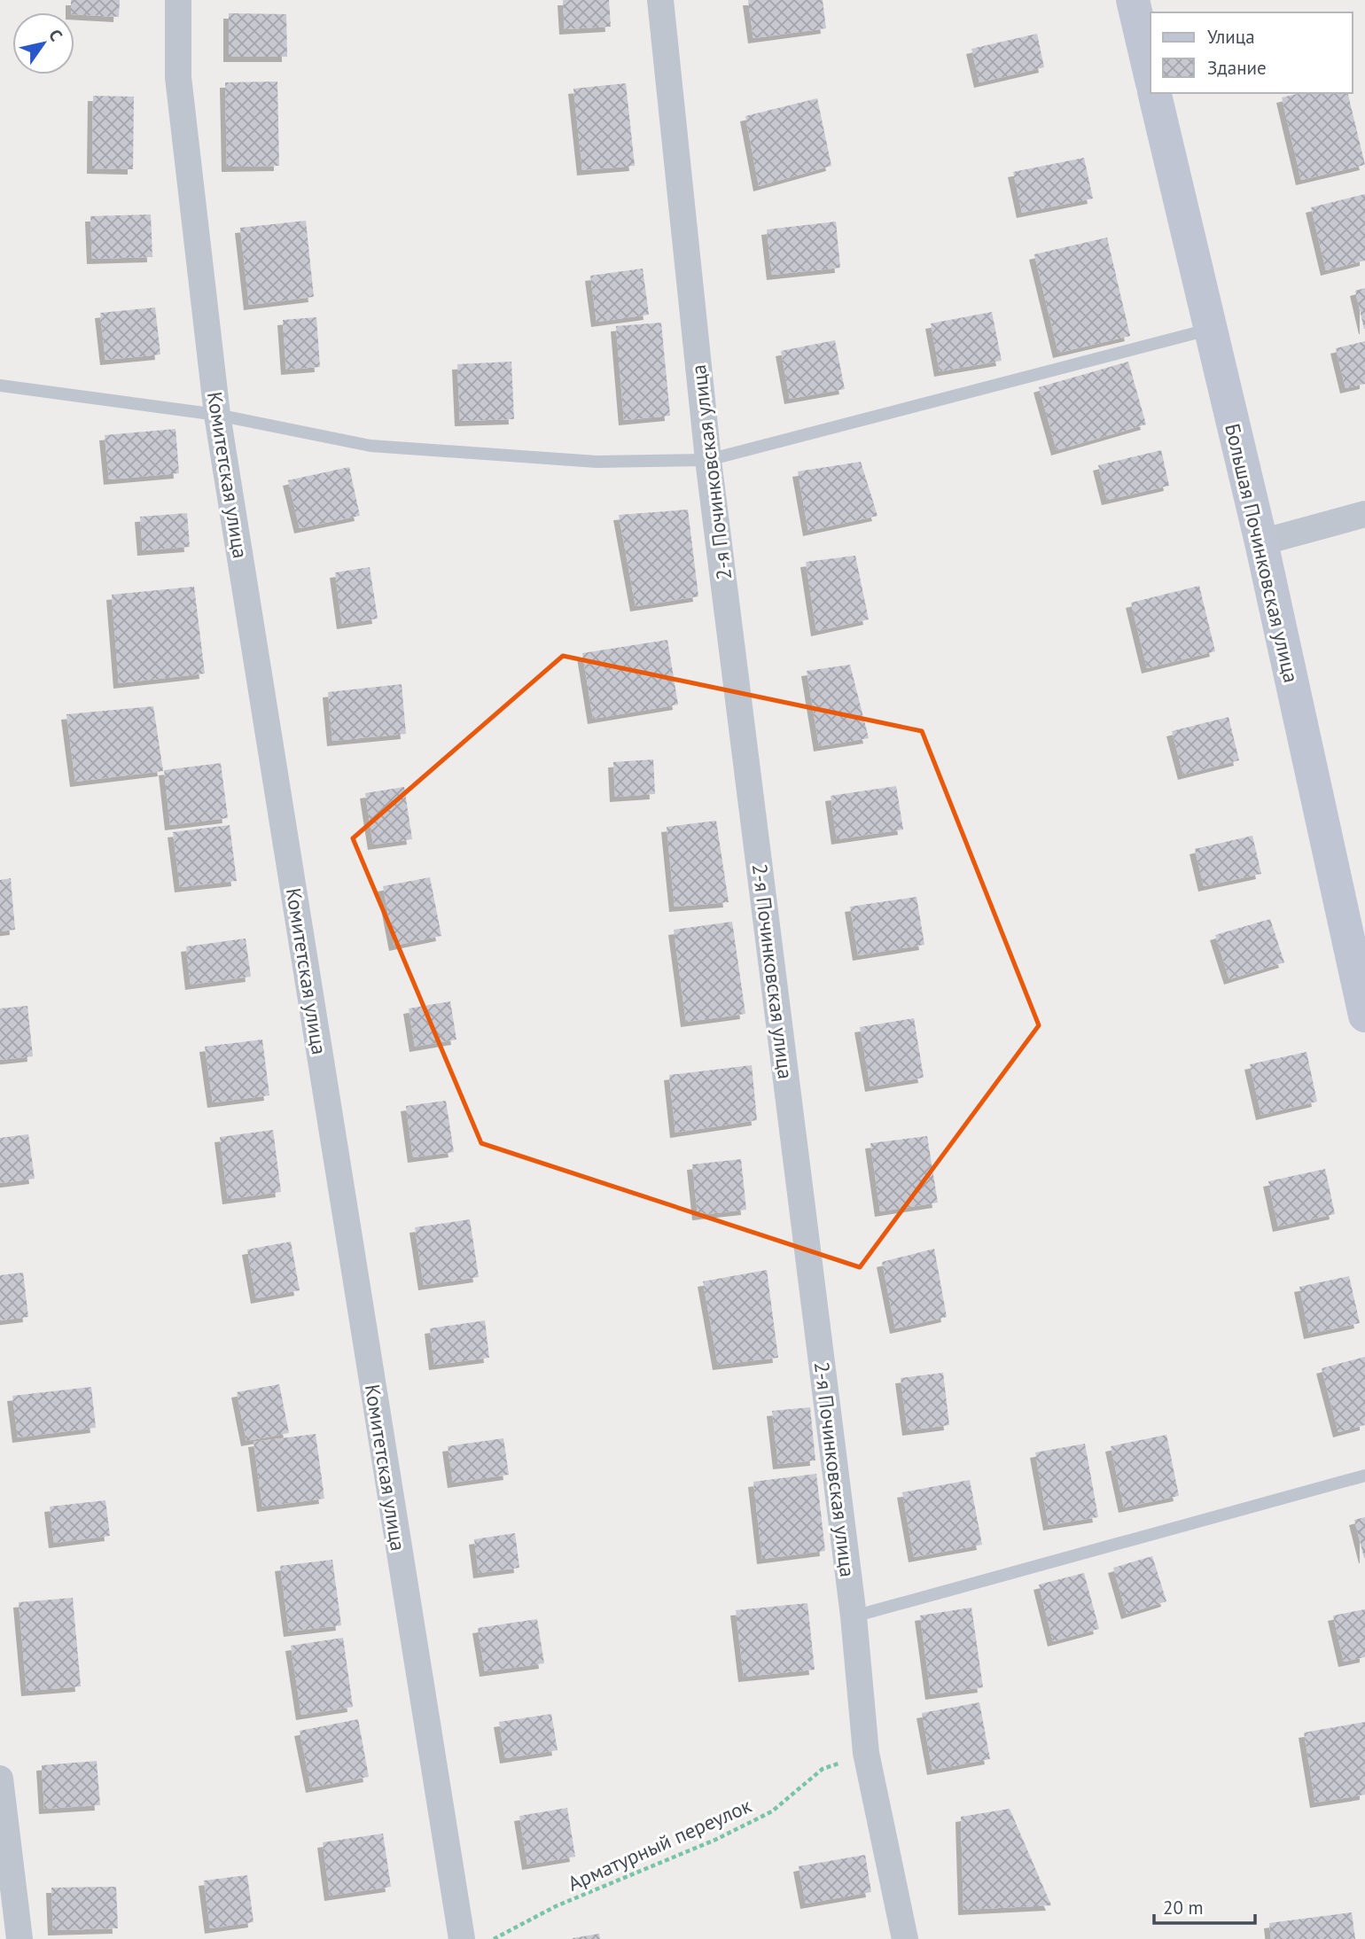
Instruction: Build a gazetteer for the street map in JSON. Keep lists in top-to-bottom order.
{
  "streets": {
    "street": ["2-я Починковская улица", "Комитетская улица", "Большая Починковская улица"],
    "path": ["Арматурный переулок"]
  },
  "crossings": [
    ["2-я Починковская улица", "Арматурный переулок"]
  ],
  "legend": ["Улица", "Здание"],
  "scale_bar": "20 m",
  "north": "top right"
}
